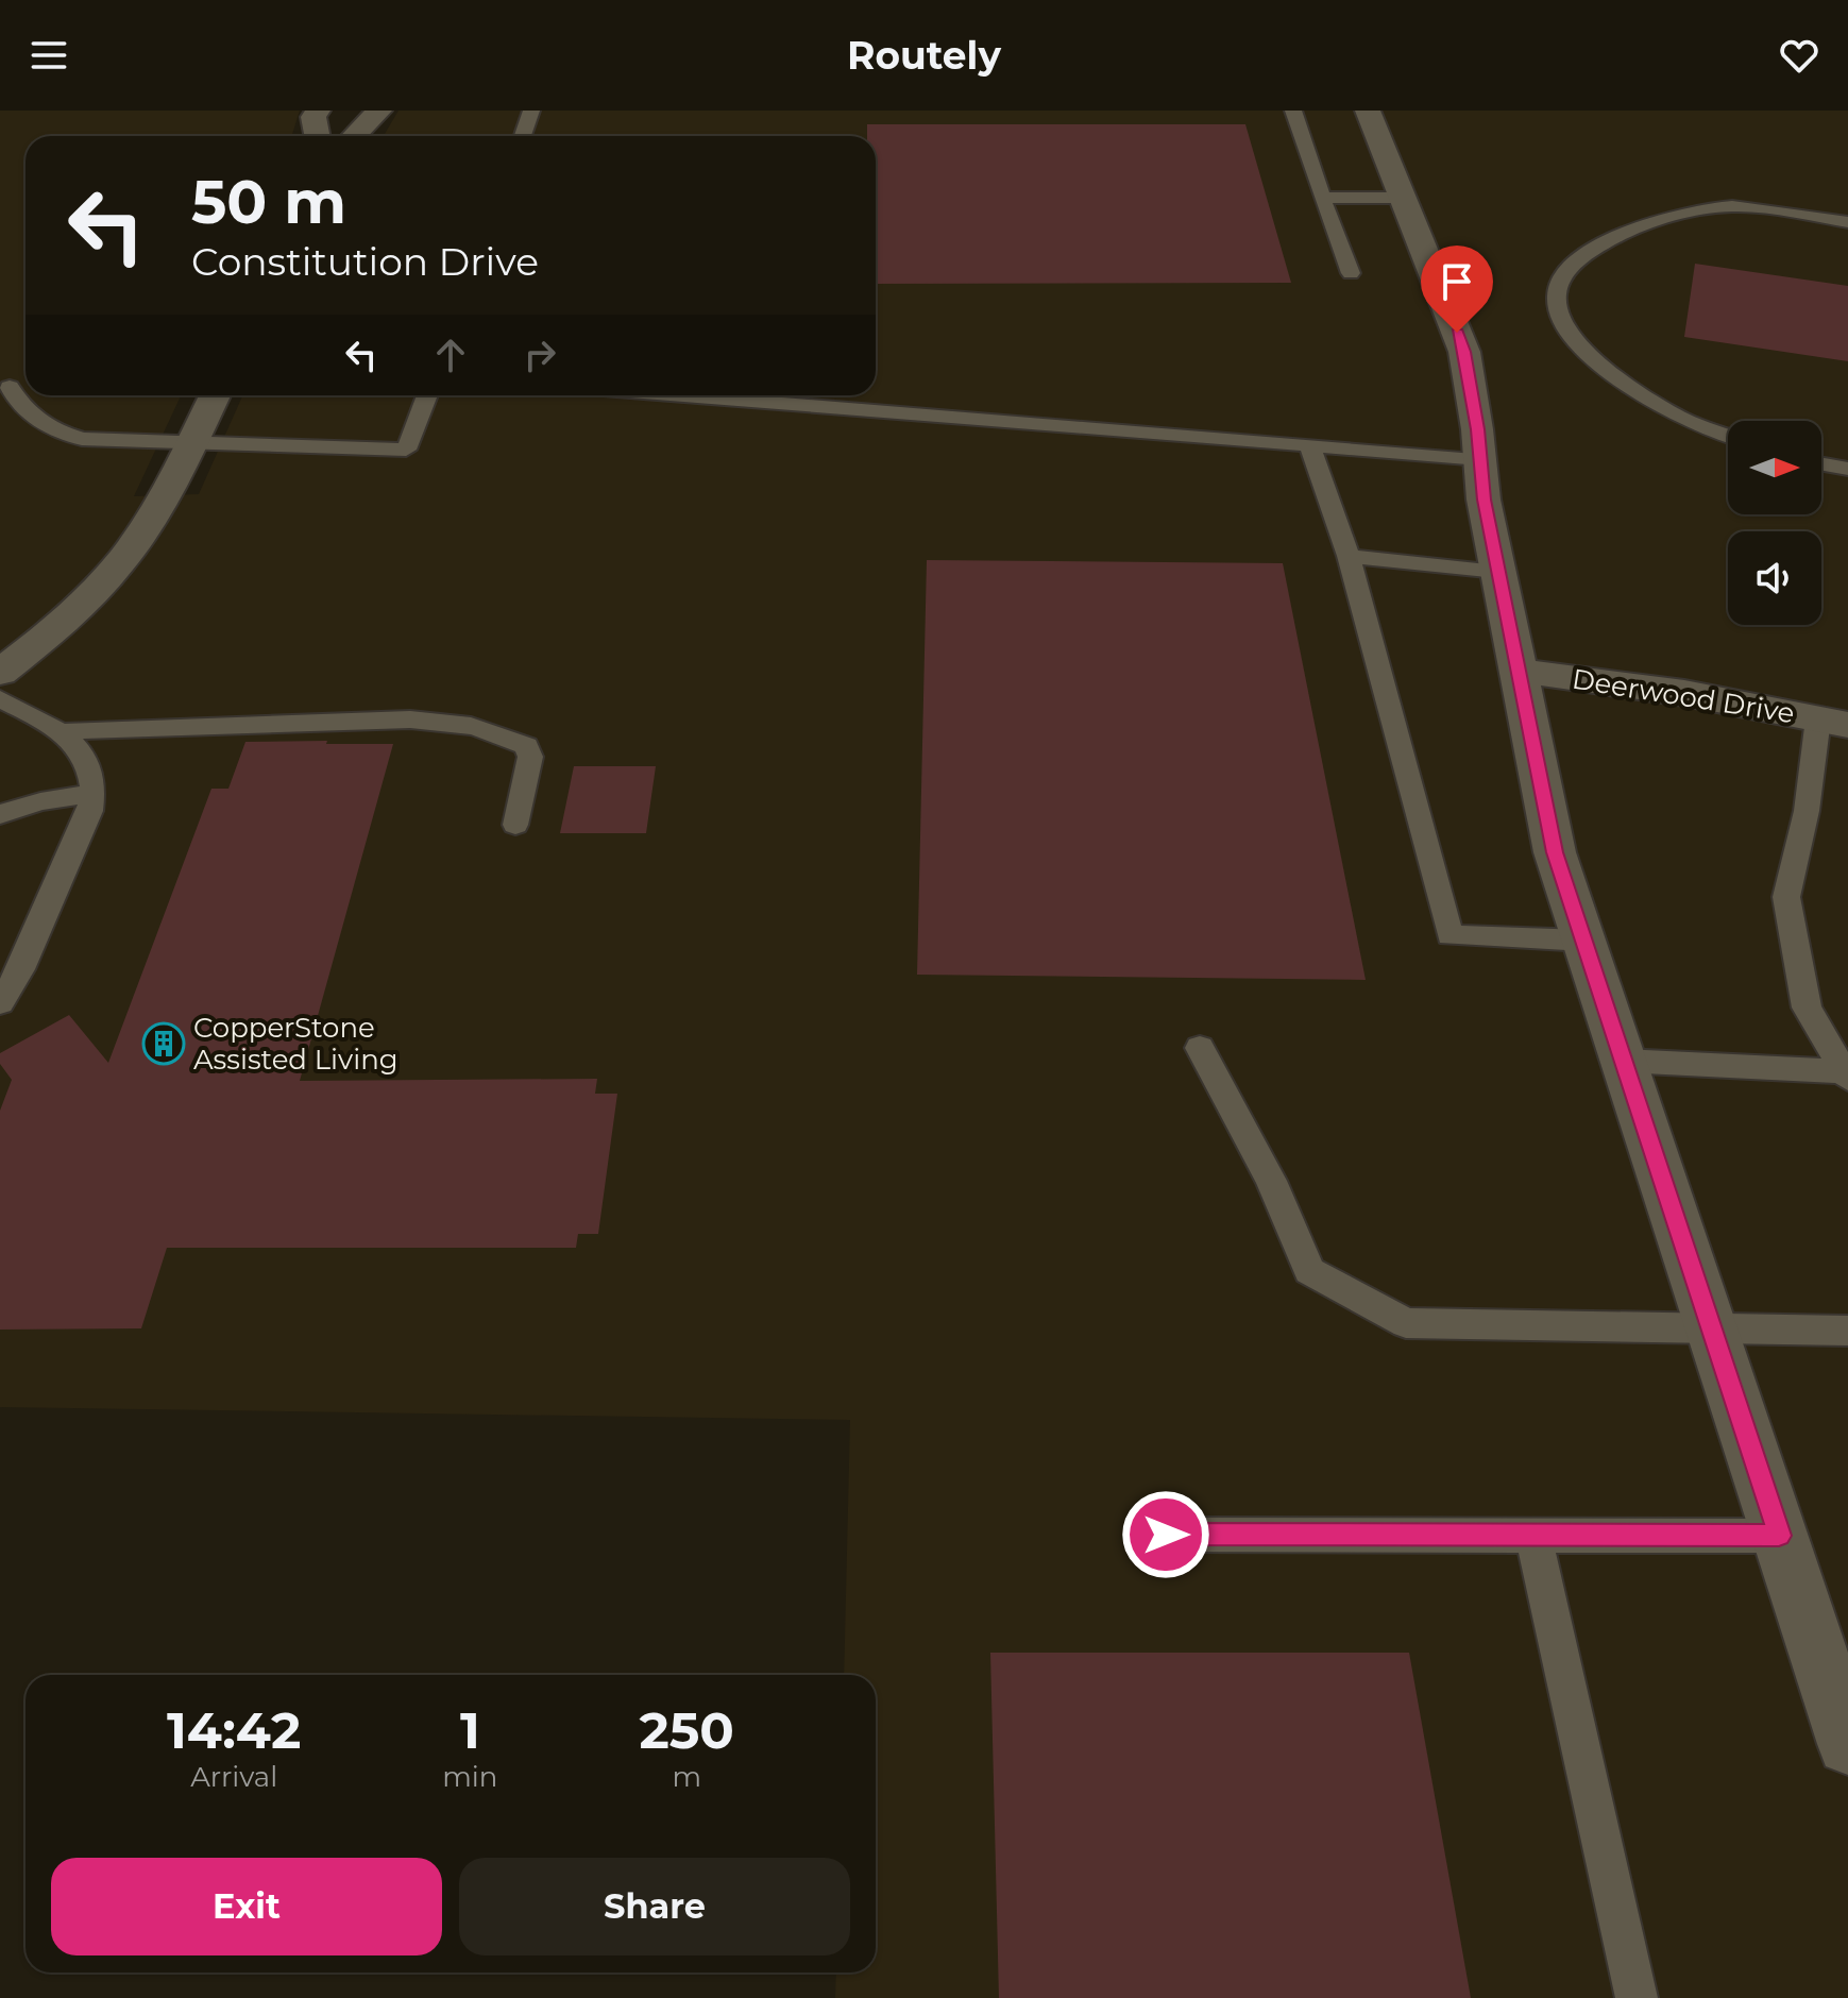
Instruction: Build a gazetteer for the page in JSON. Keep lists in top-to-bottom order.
{
  "streets": {
    "street": ["Deerwood Drive"]
  },
  "places": {
    "building": ["CopperStone Assisted Living"]
  },
  "north": "right",
  "page": {
    "header": "Routely",
    "turn": ["50 m", "Constitution Drive"],
    "eta": [
      "14:42",
      "Arrival",
      "1",
      "min",
      "250",
      "m"
    ],
    "buttons": ["Exit", "Share"]
  }
}
